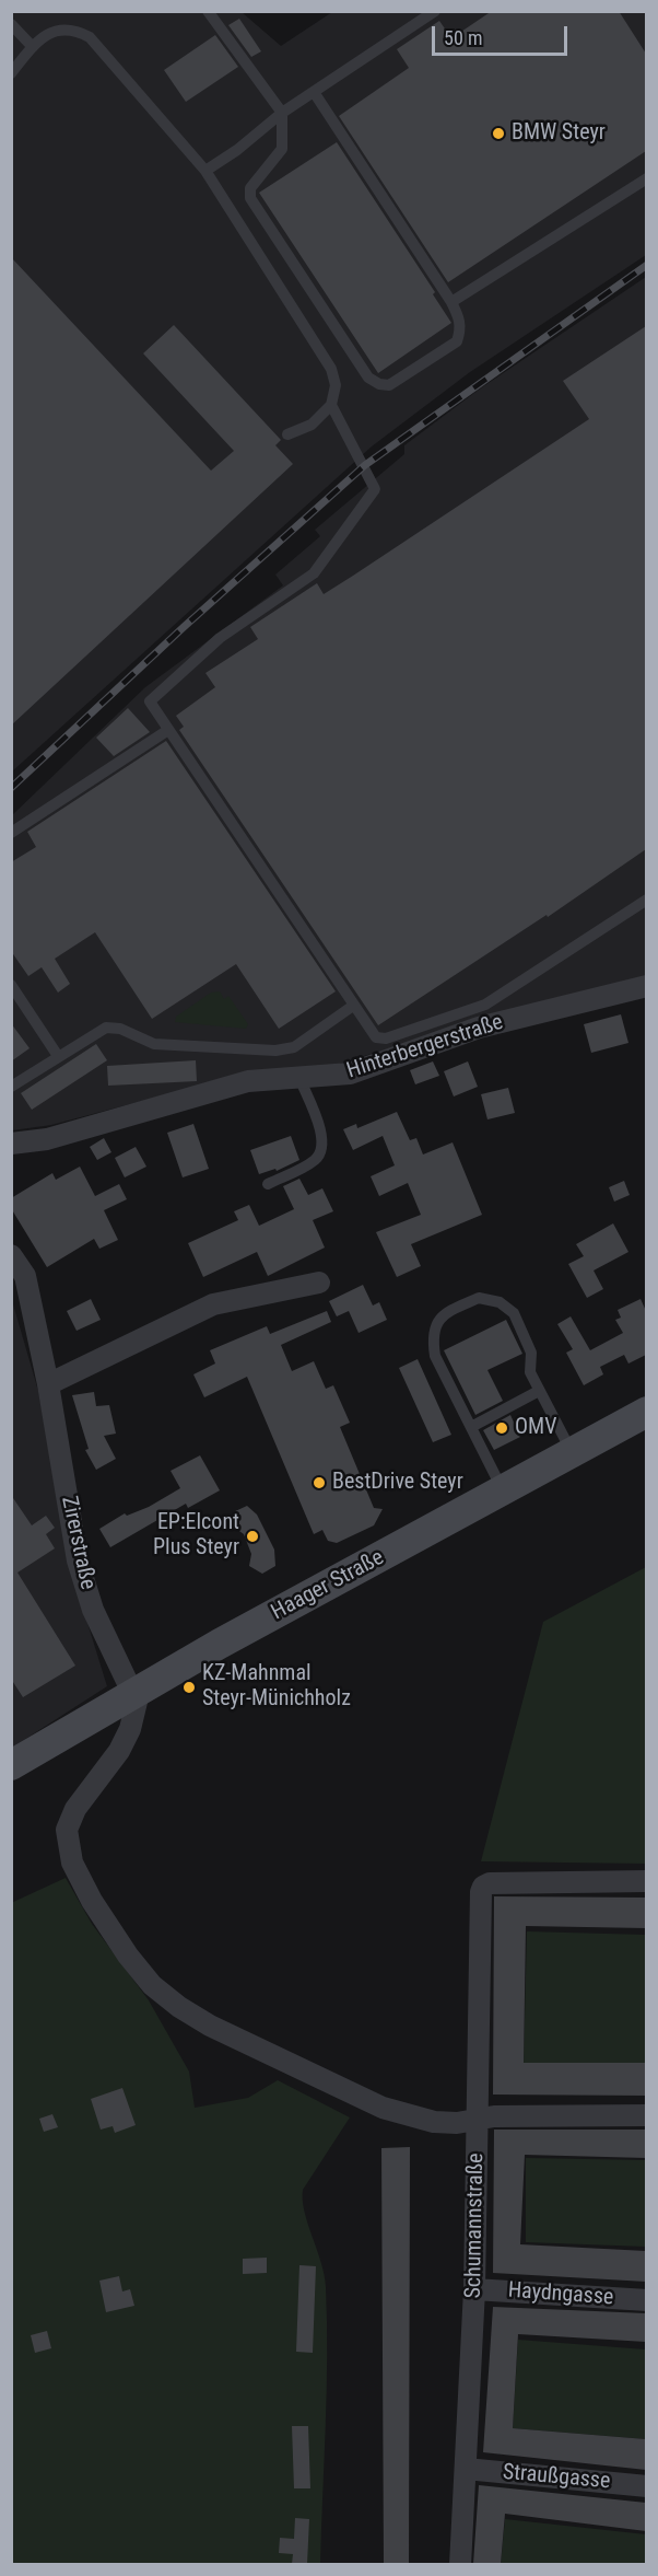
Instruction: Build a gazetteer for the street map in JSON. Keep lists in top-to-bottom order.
{
  "streets": {
    "main road": ["Haager Straße"],
    "street": [
      "Hinterbergerstraße",
      "Zirerstraße",
      "Schumannstraße",
      "Haydngasse",
      "Straußgasse"
    ]
  },
  "crossings": [
    ["Zirerstraße", "Haager Straße"],
    ["Schumannstraße", "Haydngasse"],
    ["Schumannstraße", "Straußgasse"]
  ],
  "places": [
    "BMW Steyr",
    "OMV",
    "BestDrive Steyr",
    "EP:Elcont Plus Steyr",
    "KZ-Mahnmal Steyr-Münichholz"
  ],
  "scale_bar": "50 m"
}
